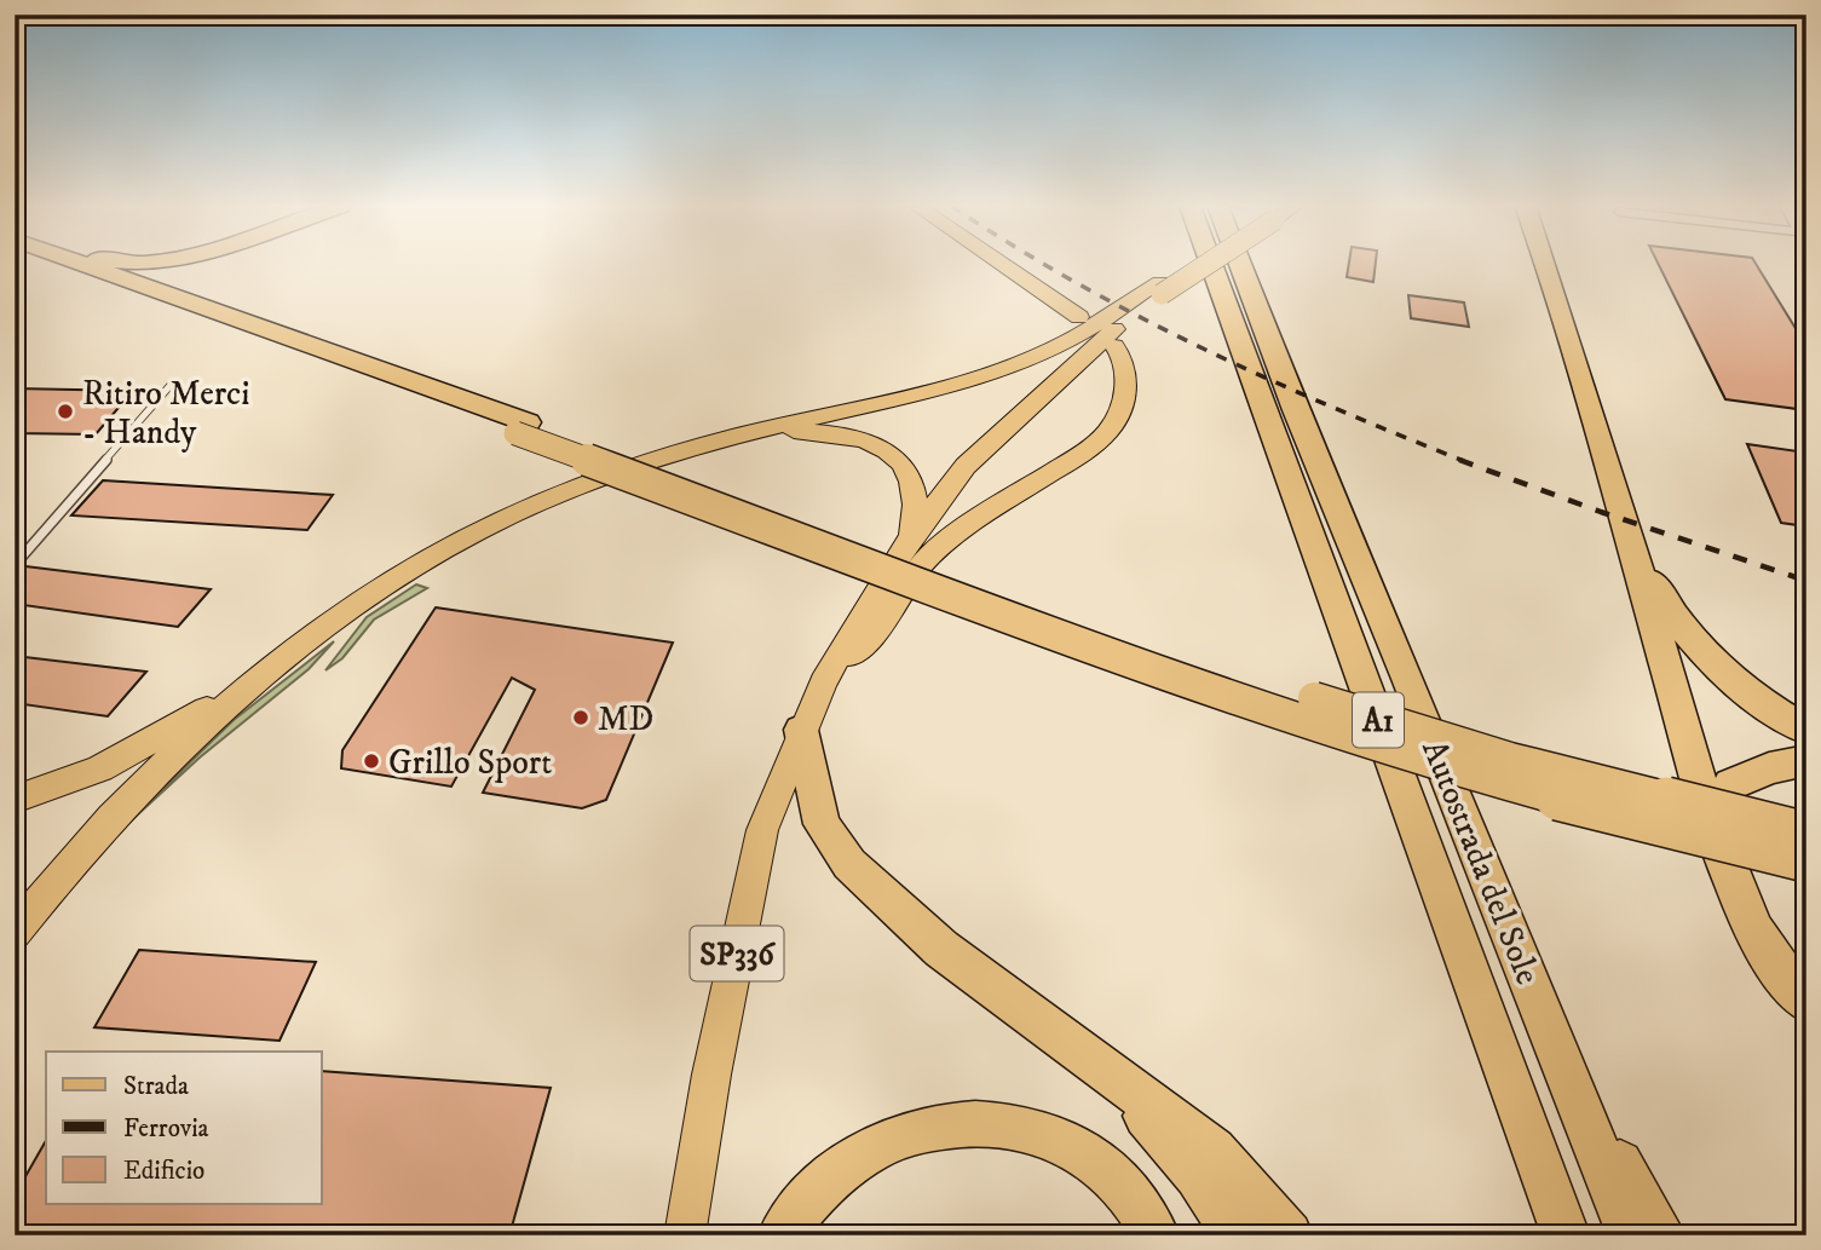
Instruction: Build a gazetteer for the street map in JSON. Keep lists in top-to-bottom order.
{
  "streets": {
    "highway": ["A1", "Autostrada del Sole"],
    "main road": ["SP336"]
  },
  "places": ["Ritiro Merci - Handy", "MD", "Grillo Sport"],
  "legend": ["Strada", "Ferrovia", "Edificio"]
}
